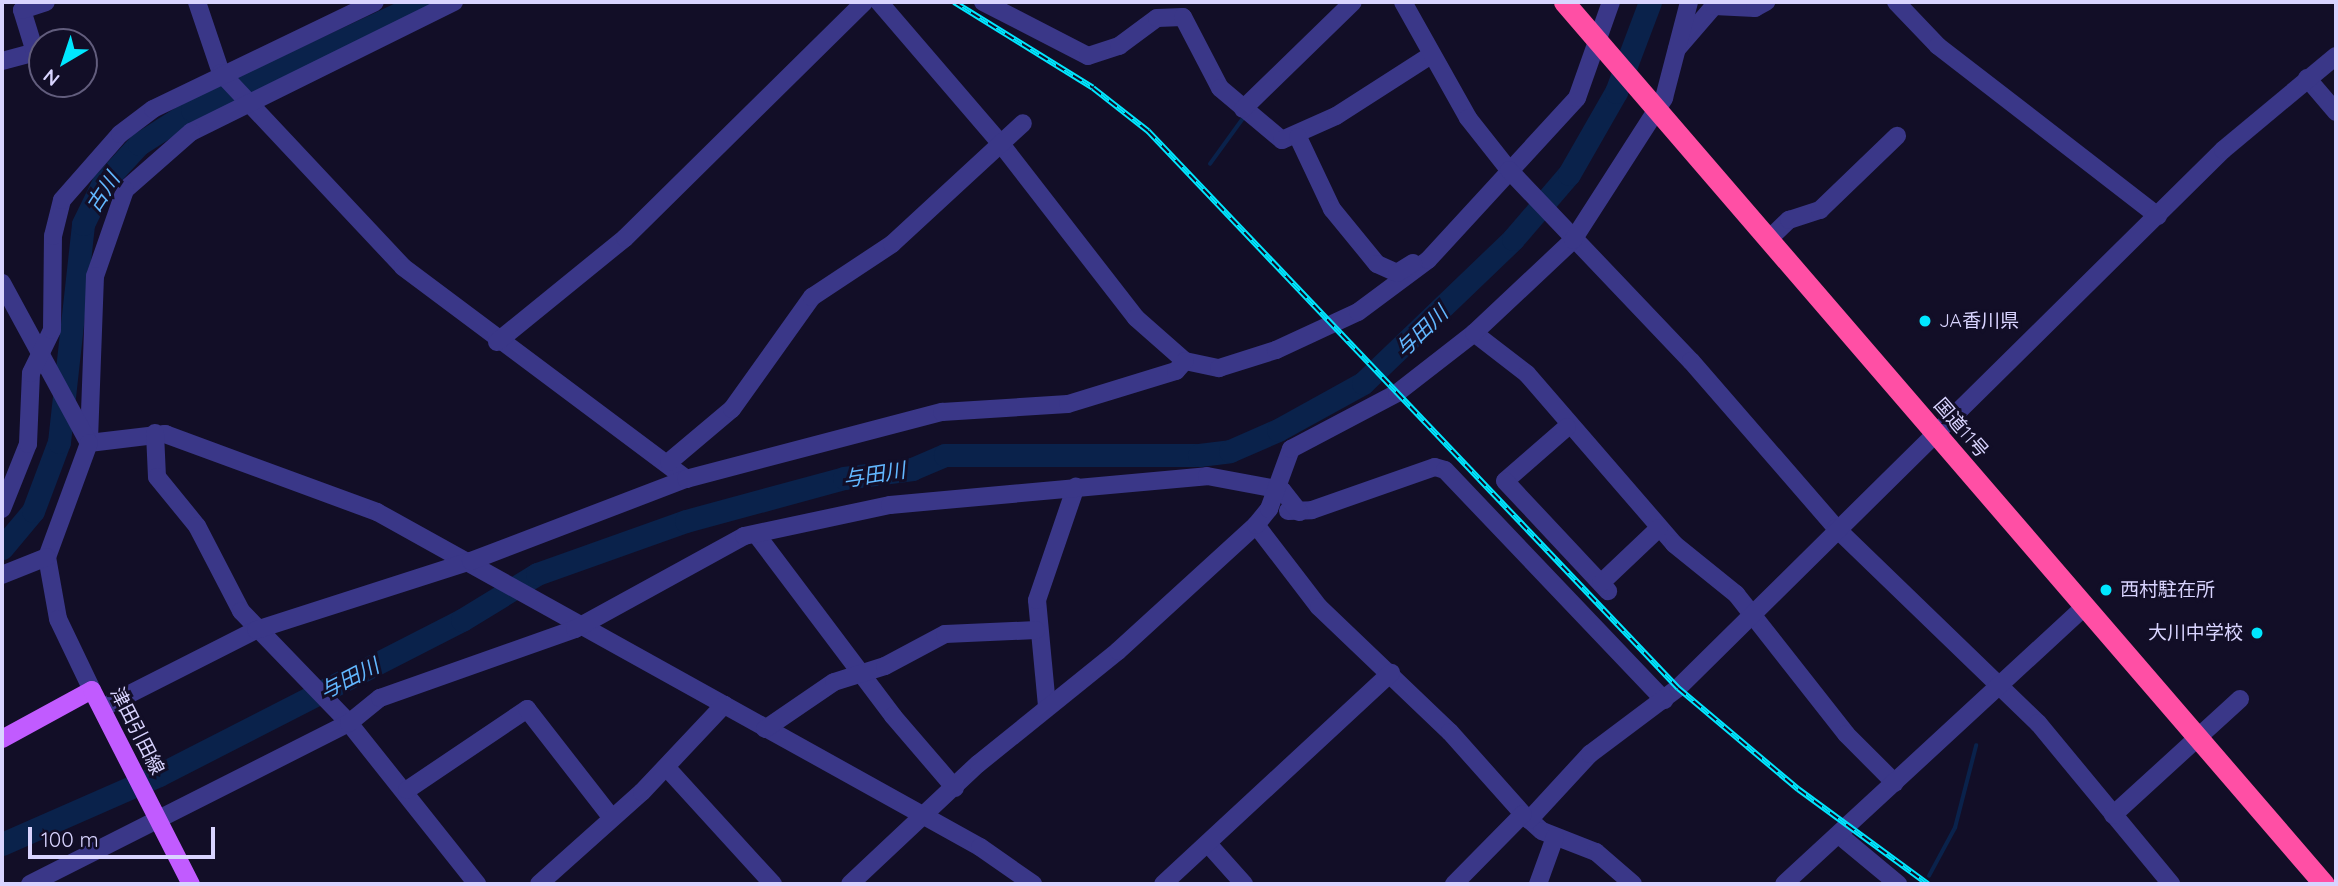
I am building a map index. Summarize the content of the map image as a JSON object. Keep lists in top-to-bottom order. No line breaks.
{"streets":{"highway":["国道11号"],"main road":["津田引田線"]},"water":["古川","与田川"],"places":["JA香川県","西村駐在所","大川中学校"],"scale_bar":"100 m","north":"bottom left"}
